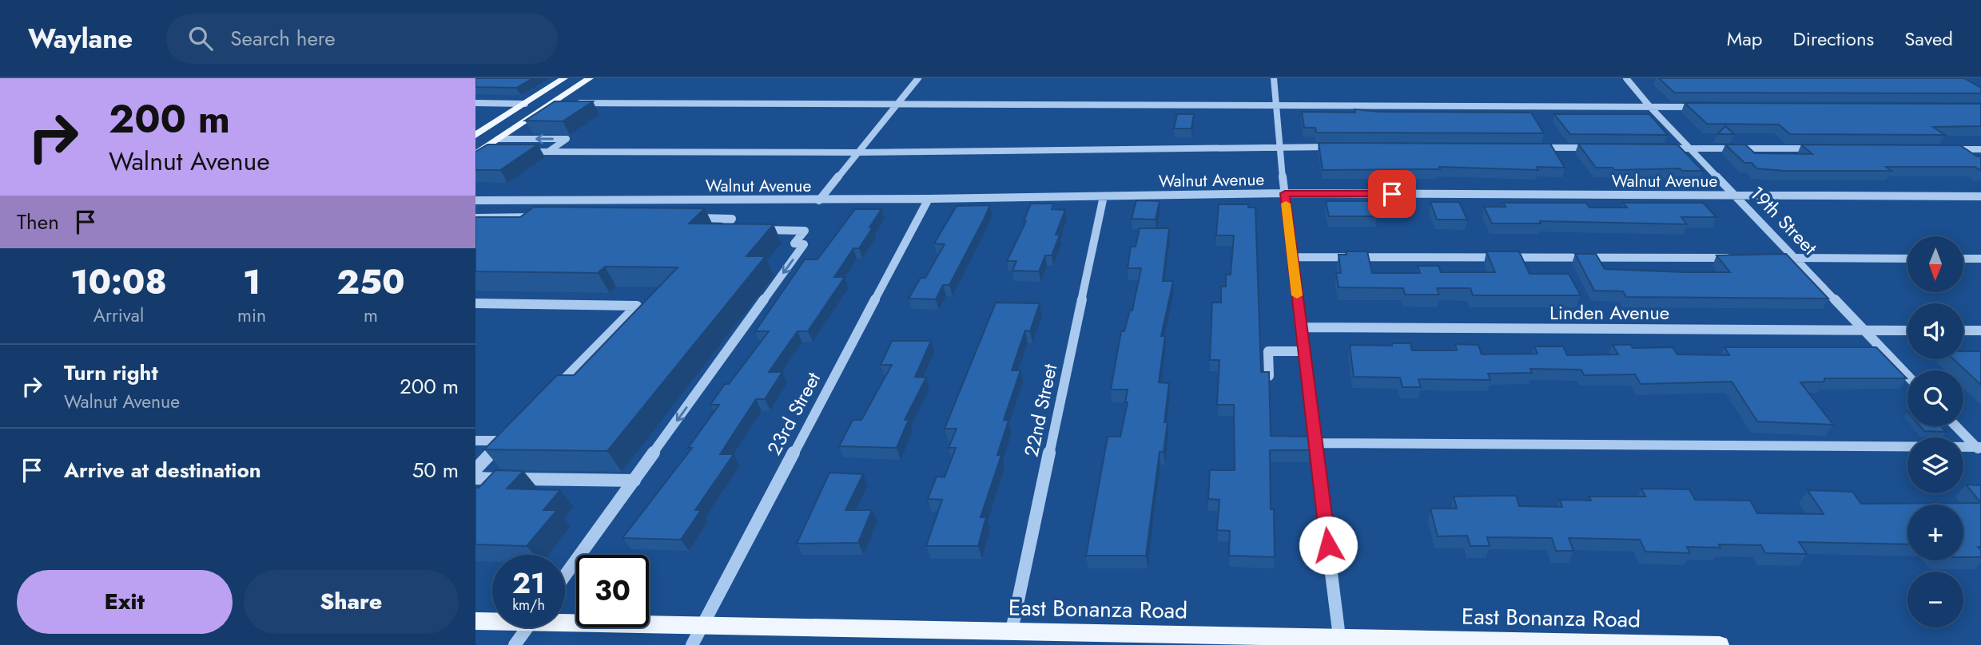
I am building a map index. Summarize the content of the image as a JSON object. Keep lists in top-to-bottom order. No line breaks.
{"streets":{"main road":["East Bonanza Road"],"street":["Walnut Avenue","19th Street","Linden Avenue","22nd Street","23rd Street"]},"crossings":[["Walnut Avenue","19th Street"],["Walnut Avenue","22nd Street"],["Walnut Avenue","23rd Street"],["19th Street","Linden Avenue"],["22nd Street","East Bonanza Road"],["23rd Street","East Bonanza Road"]],"north":"bottom","page":{"header":"Waylane","search":"Search here","nav":["Map","Directions","Saved"],"turn":["200 m","Walnut Avenue"],"then":"Then","map_buttons":["+","−"],"eta":["10:08","Arrival","1","min","250","m"],"list":[{"name":"Turn right","note":"Walnut Avenue","value":"200 m"},{"name":"Arrive at destination","value":"50 m"}],"speed":"21 km/h","limit":"30","buttons":["Exit","Share"]}}
